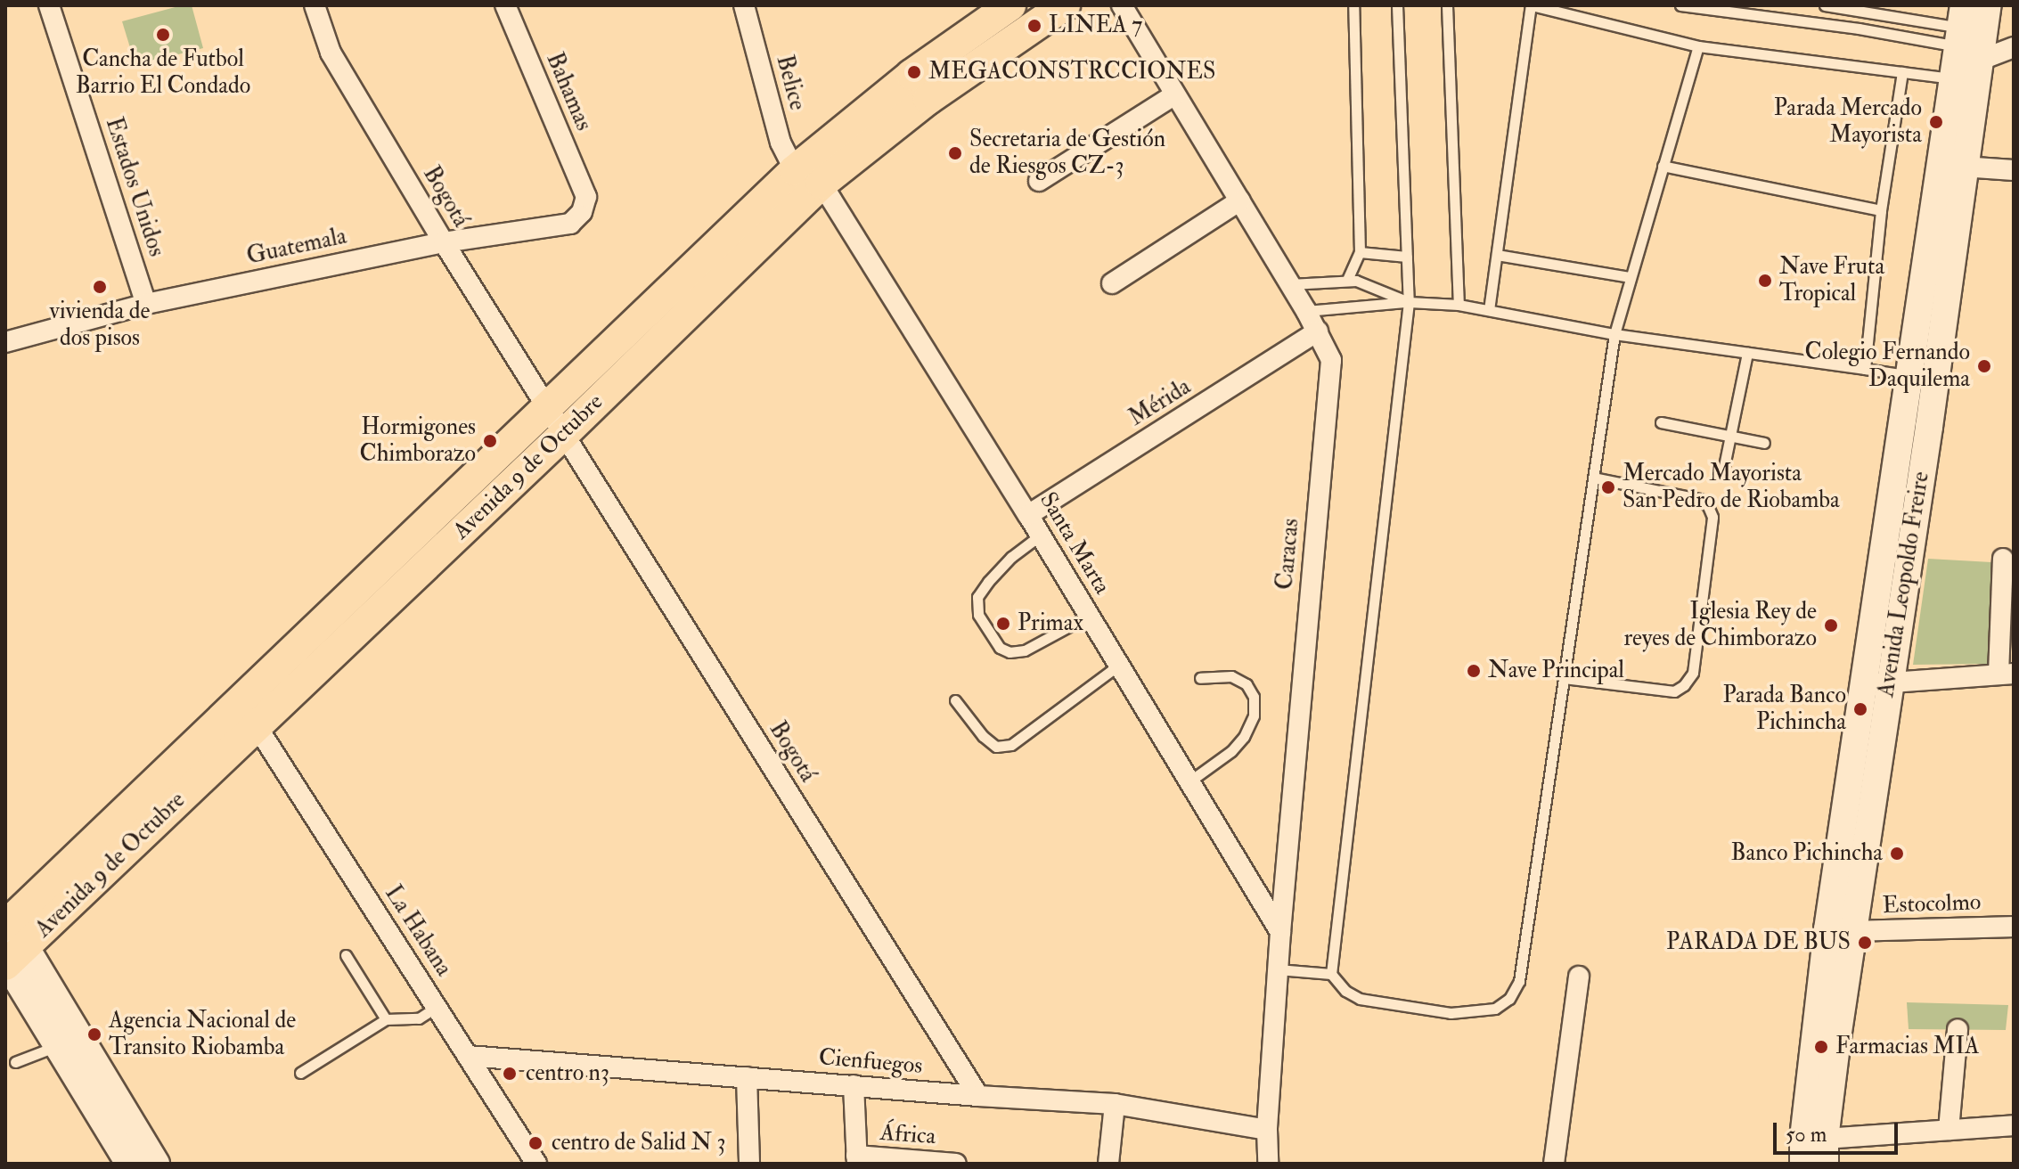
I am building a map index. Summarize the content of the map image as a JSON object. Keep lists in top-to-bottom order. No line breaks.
{"streets":{"main road":["Avenida 9 de Octubre","Avenida Leopoldo Freire"],"street":["Belice","Bahamas","Estados Unidos","Bogotá","Guatemala","Mérida","Santa Marta","Caracas","Estocolmo","La Habana","Cienfuegos","África"]},"crossings":[["Belice","Avenida 9 de Octubre"],["Bahamas","Guatemala"],["Estados Unidos","Guatemala"],["Bogotá","Guatemala"],["Bogotá","Avenida 9 de Octubre"],["Bogotá","Cienfuegos"],["Mérida","Santa Marta"],["Mérida","Caracas"],["Avenida 9 de Octubre","Santa Marta"],["Avenida 9 de Octubre","La Habana"],["Santa Marta","Caracas"],["Caracas","Cienfuegos"],["Avenida Leopoldo Freire","Estocolmo"],["La Habana","Cienfuegos"]],"places":["LINEA 7","Cancha de Futbol Barrio El Condado","MEGACONSTRCCIONES","Parada Mercado Mayorista","Secretaria de Gestión de Riesgos CZ-3","Nave Fruta Tropical","vivienda de dos pisos","Colegio Fernando Daquilema","Hormigones Chimborazo","Mercado Mayorista San Pedro de Riobamba","Primax","Iglesia Rey de reyes de Chimborazo","Nave Principal","Parada Banco Pichincha","Banco Pichincha","PARADA DE BUS","Agencia Nacional de Transito Riobamba","Farmacias MIA","centro n3","centro de Salid N 3"],"scale_bar":"50 m"}
